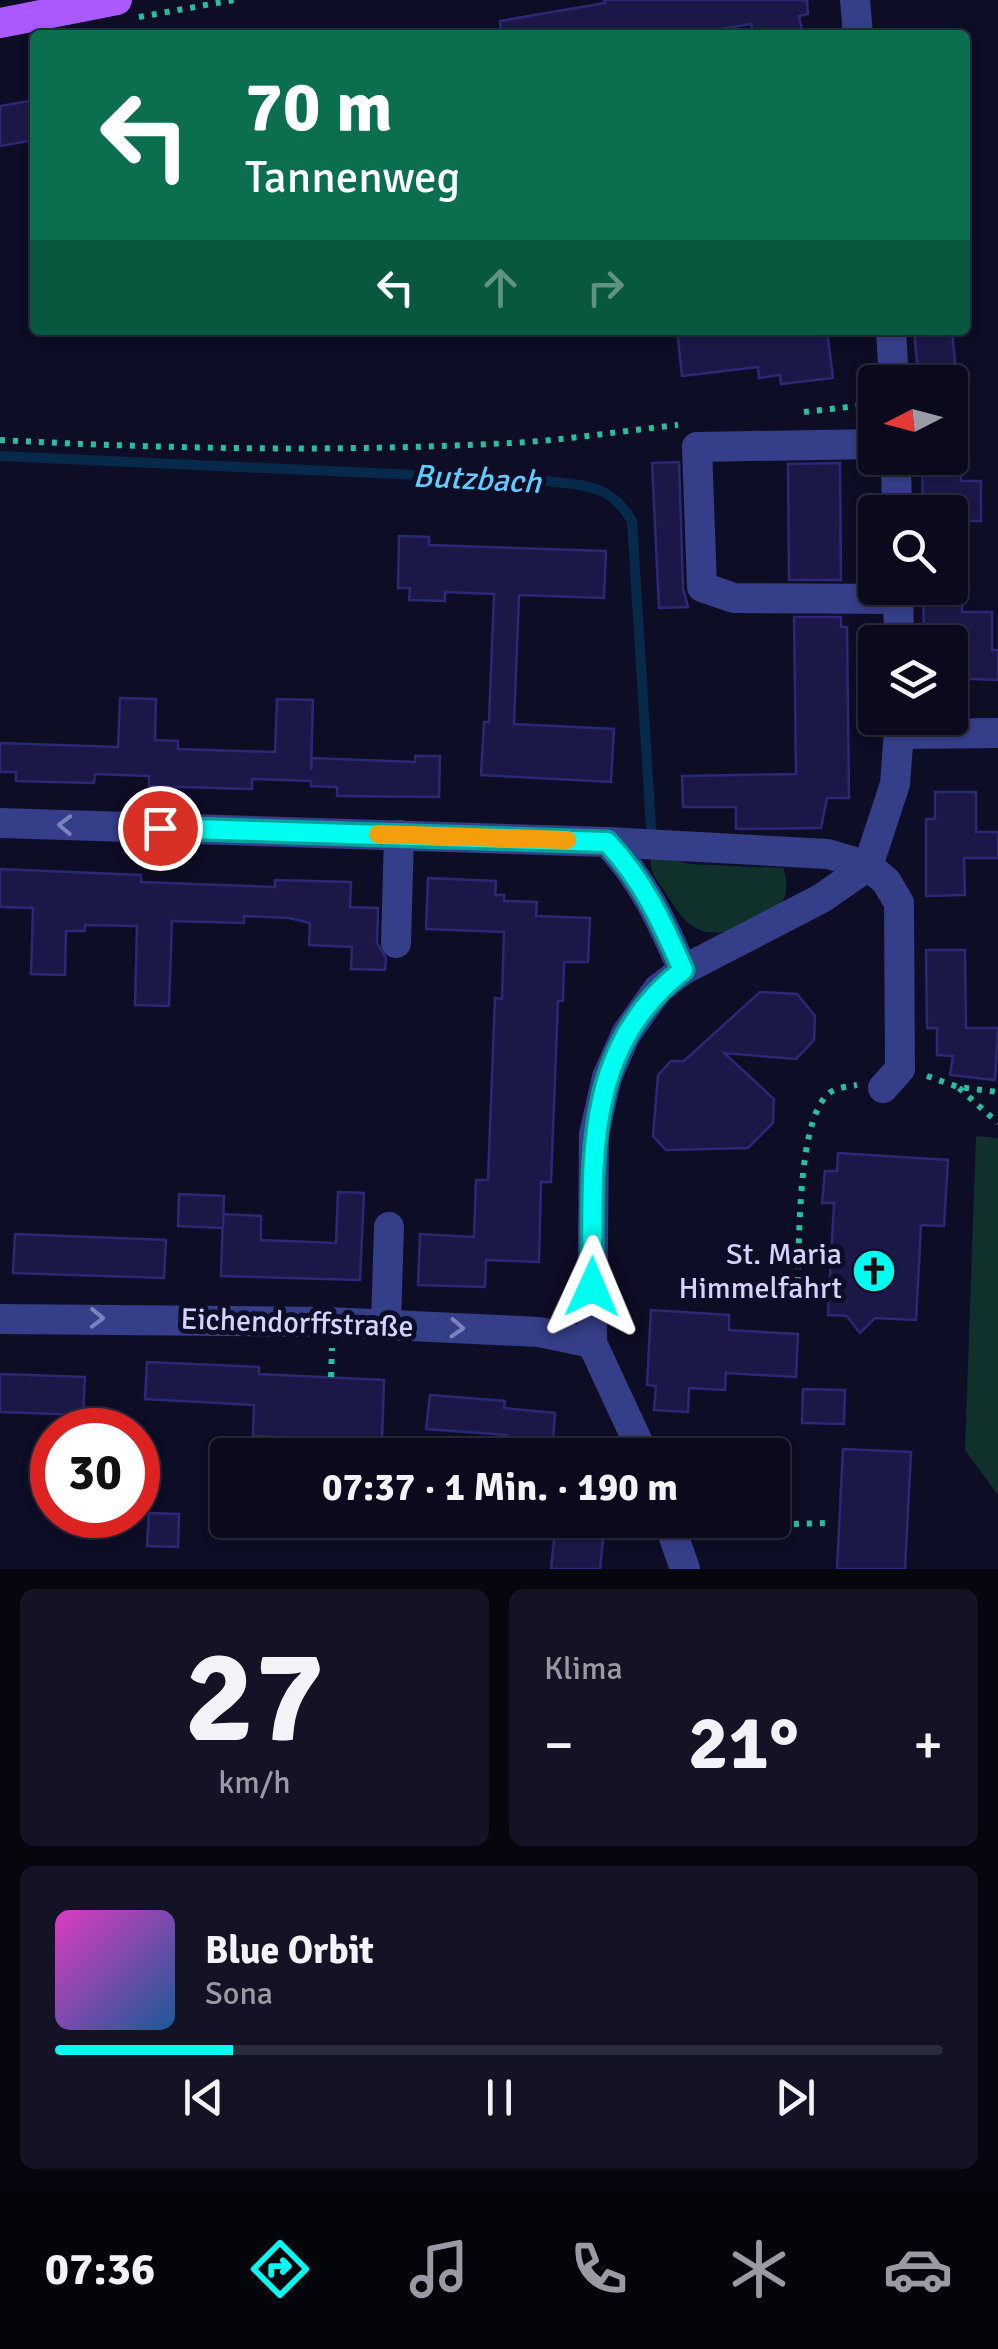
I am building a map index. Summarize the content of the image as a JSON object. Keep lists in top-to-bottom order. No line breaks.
{"streets":{"street":["Eichendorffstraße"]},"one_way":["Eichendorffstraße"],"water":["Butzbach"],"places":{"church":["St. Maria Himmelfahrt"]},"north":"left","page":{"turn":["70 m","Tannenweg"],"limit":"30","trip":"07:37 · 1 Min. · 190 m","tile":[["27","km/h"],"Klima"],"heat":["−","21°","+"],"song":["Blue Orbit","Sona"],"tabs":"07:36"}}
